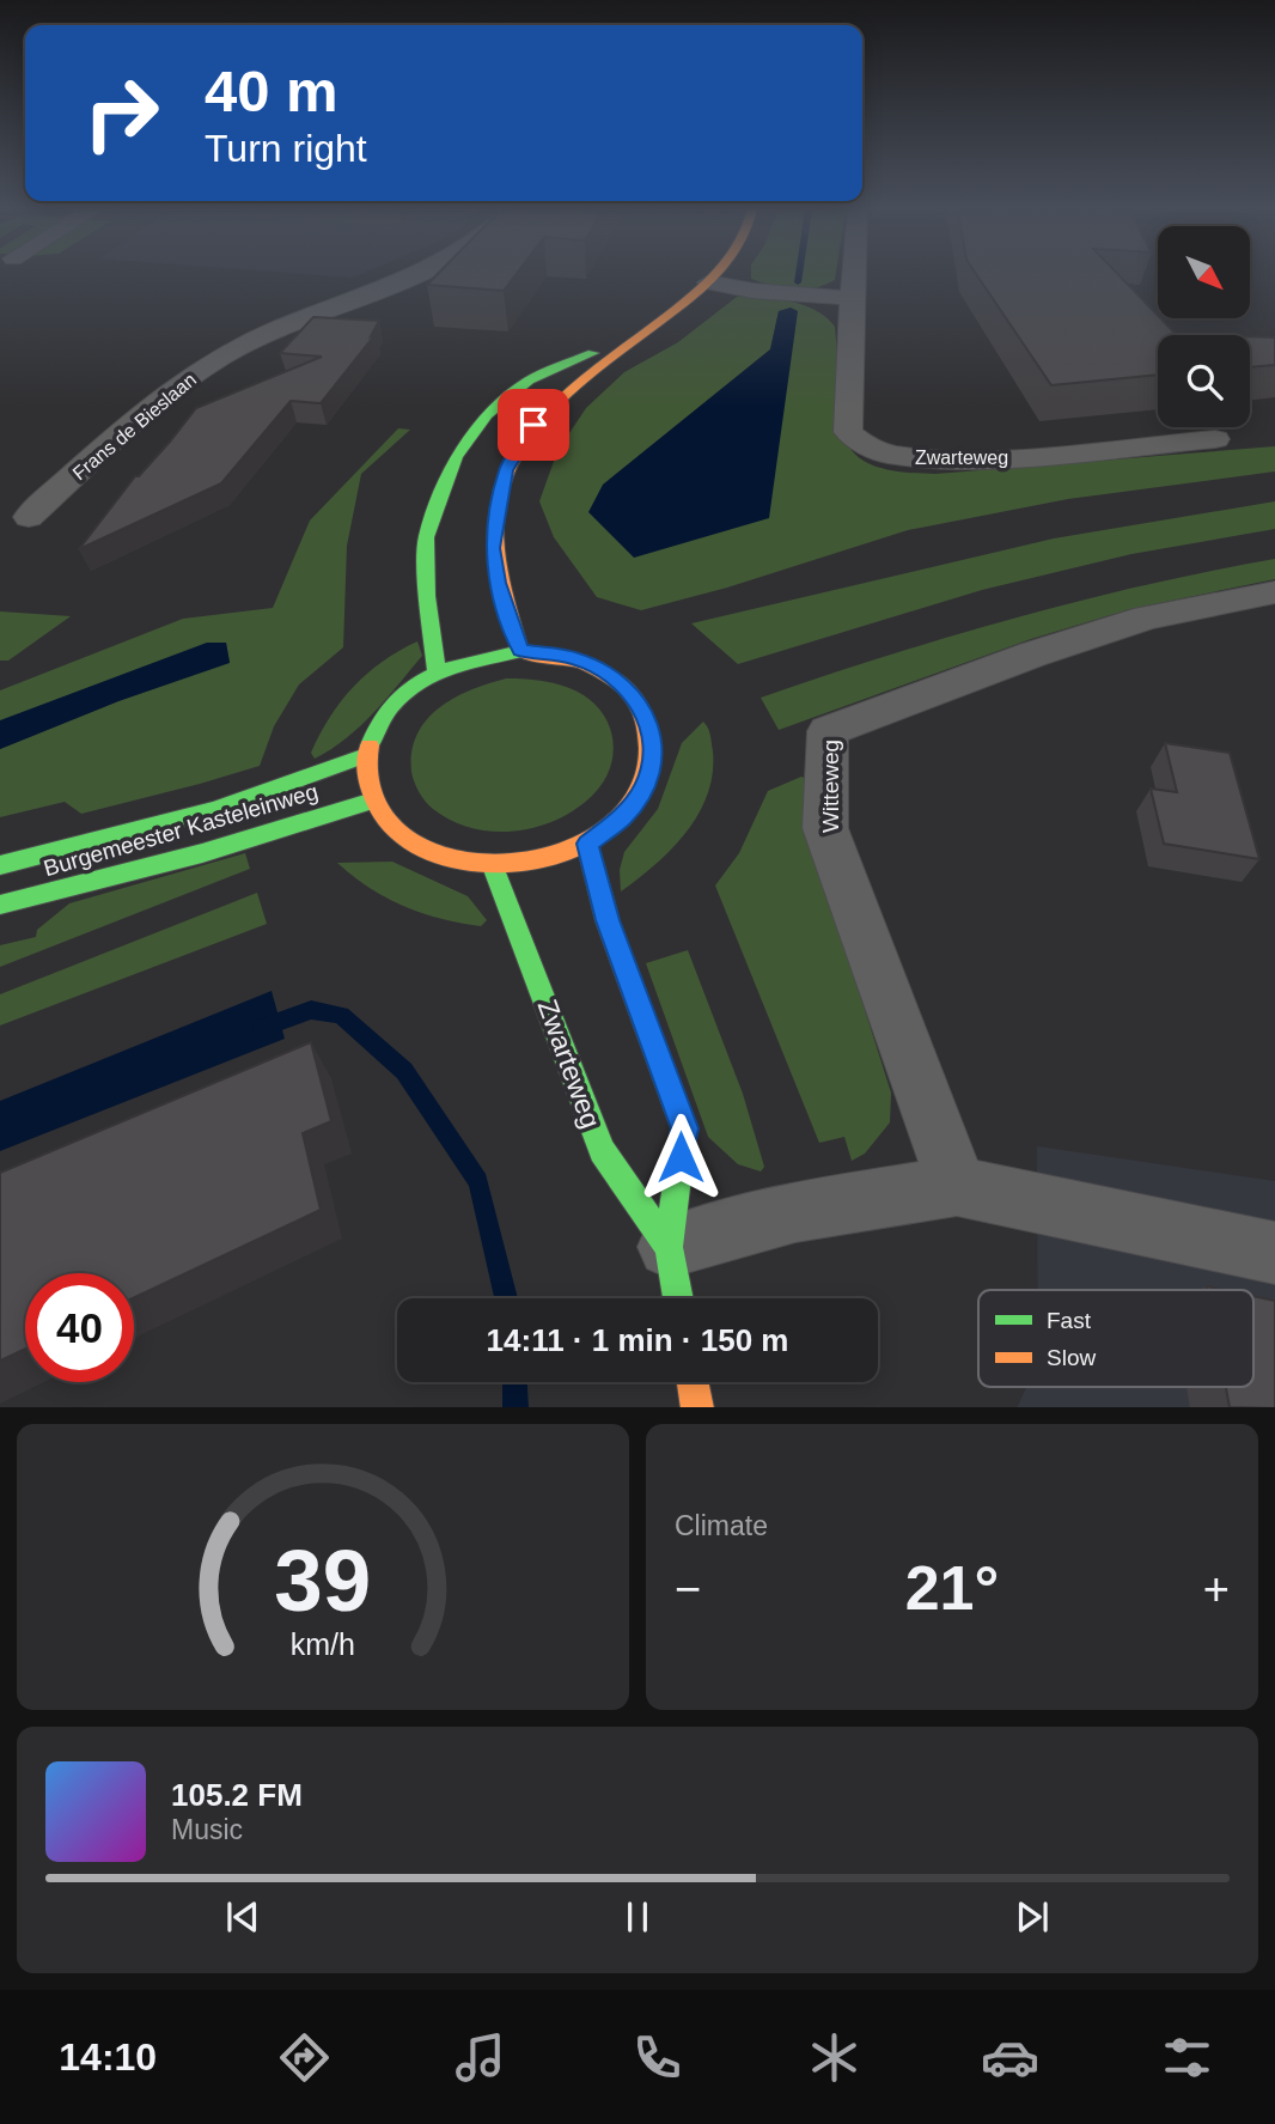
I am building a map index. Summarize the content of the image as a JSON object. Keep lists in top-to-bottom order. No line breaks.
{"streets":{"main road":["Zwarteweg","Burgemeester Kasteleinweg"],"street":["Frans de Bieslaan","Witteweg"]},"crossings":[["Zwarteweg","Burgemeester Kasteleinweg"]],"legend":["Fast","Slow"],"north":"bottom right","page":{"turn":["40 m","Turn right"],"limit":"40","trip":"14:11 · 1 min · 150 m","tile":"Climate","heat":["−","21°","+"],"song":["105.2 FM","Music"],"tabs":"14:10","gauge":["39","km/h"]}}
